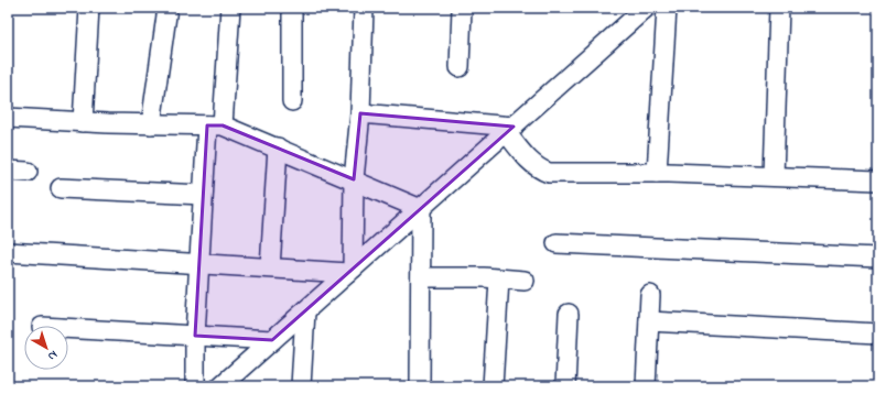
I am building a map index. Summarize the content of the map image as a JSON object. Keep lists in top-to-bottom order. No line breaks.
{"north":"bottom right"}
